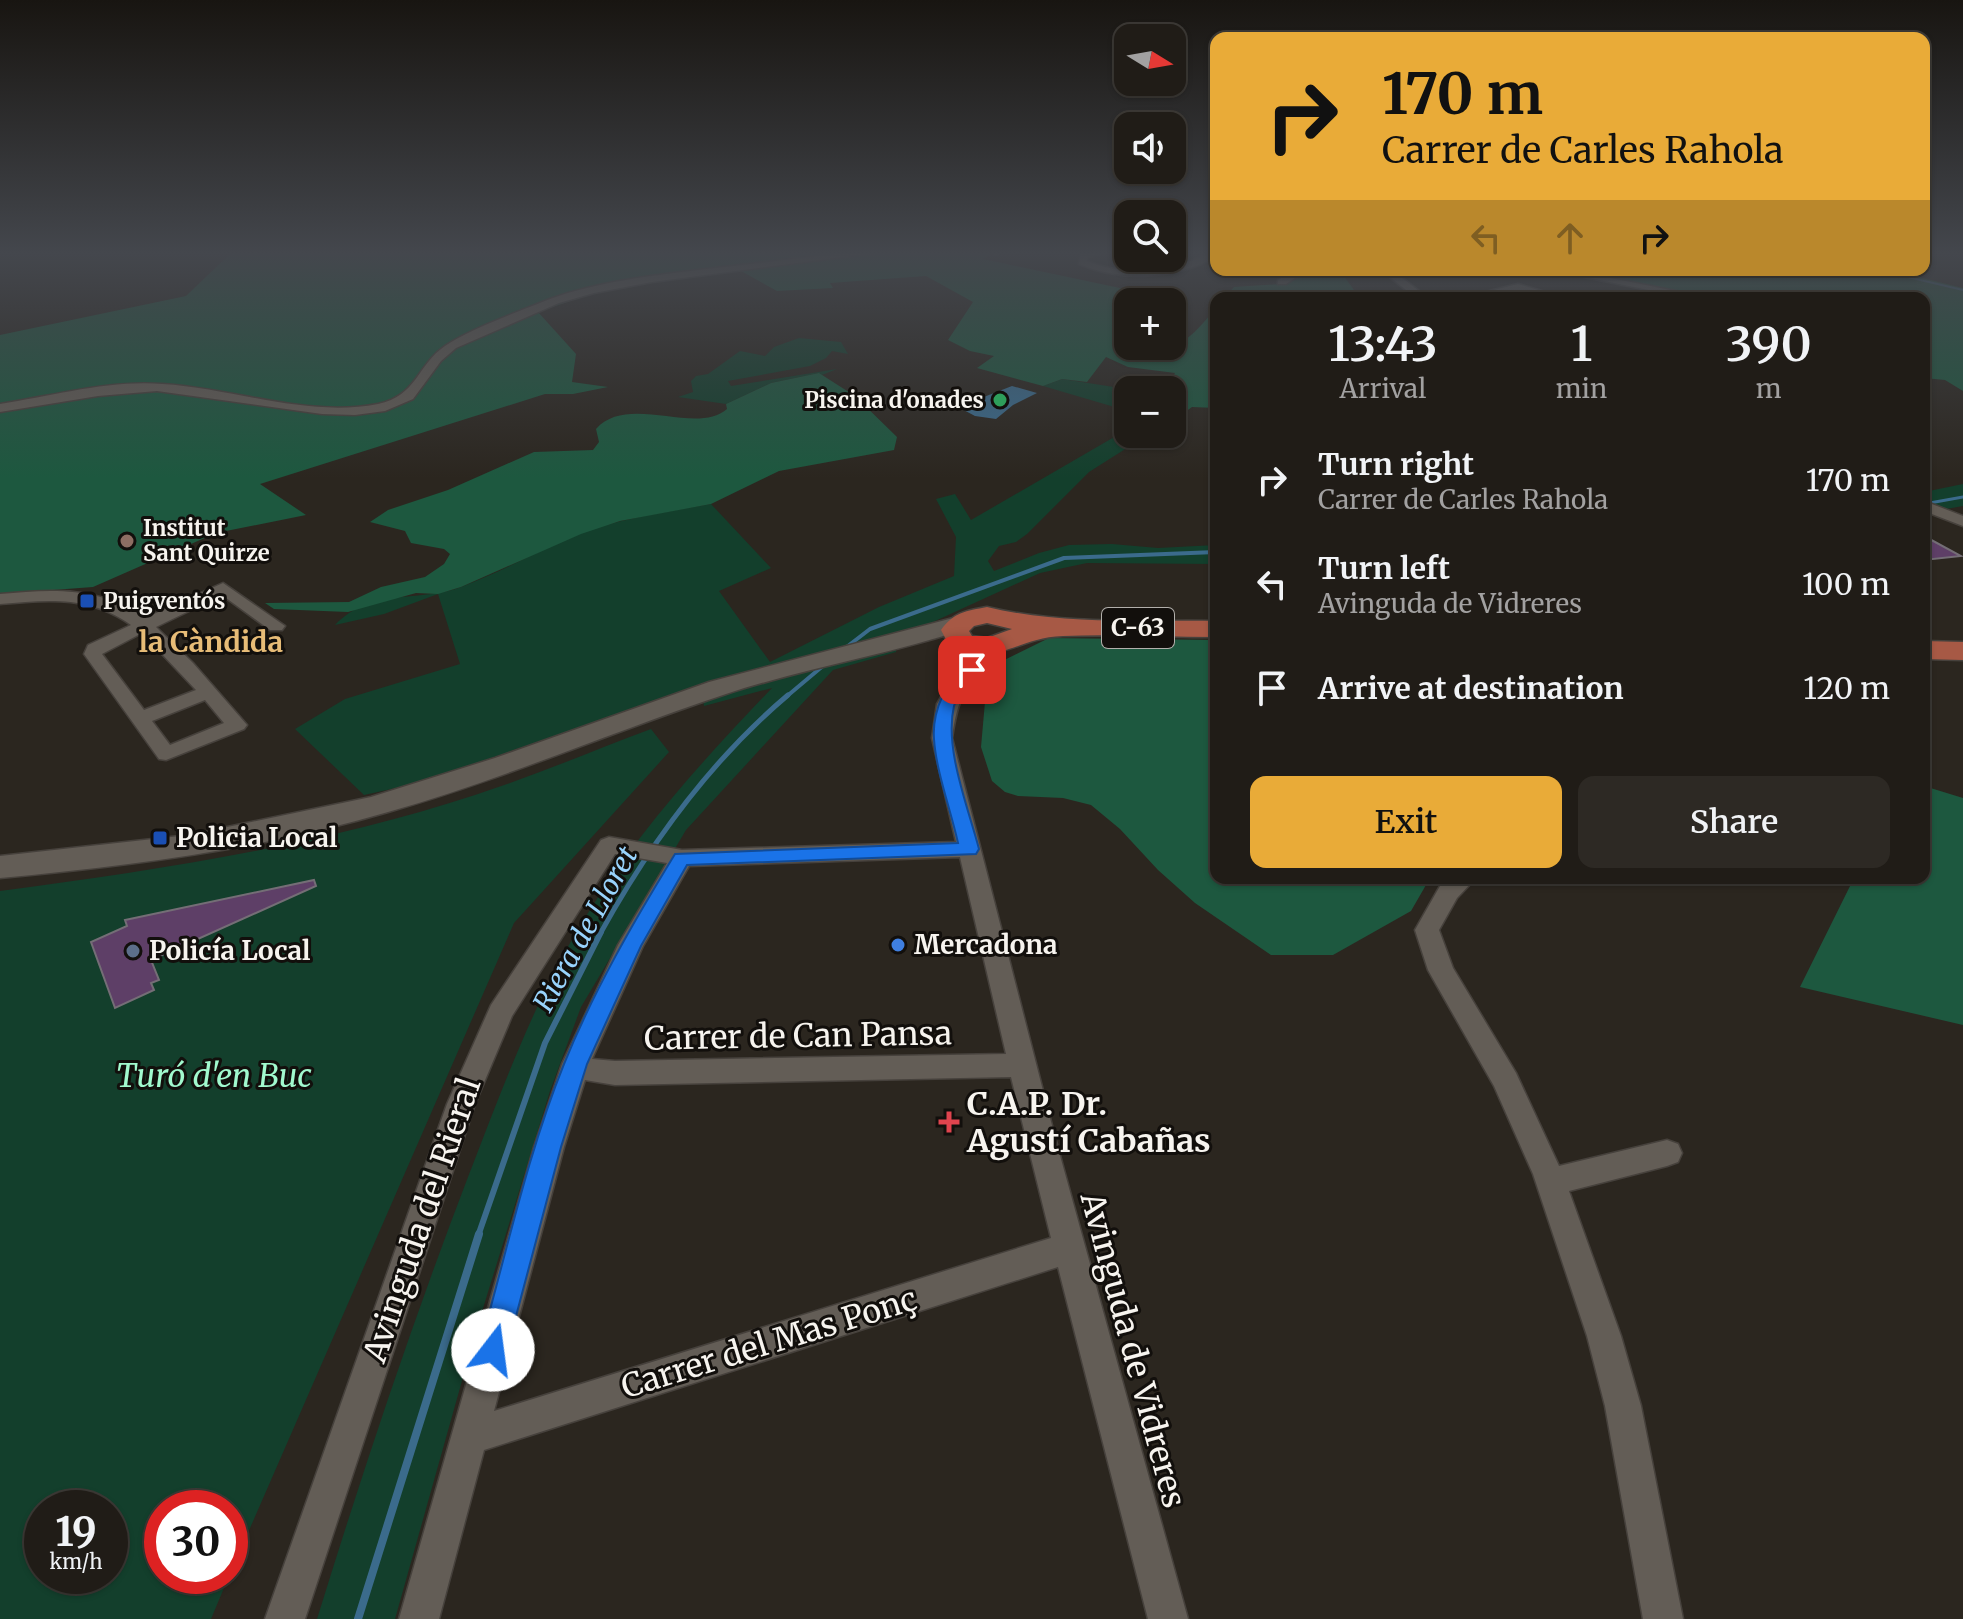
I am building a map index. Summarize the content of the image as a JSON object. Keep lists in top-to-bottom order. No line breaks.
{"streets":{"main road":["C-63"],"street":["Carrer de Can Pansa","Avinguda del Rieral","Carrer del Mas Ponç","Avinguda de Vidreres"]},"crossings":[["C-63","Avinguda de Vidreres"],["Carrer de Can Pansa","Avinguda de Vidreres"],["Carrer del Mas Ponç","Avinguda de Vidreres"]],"districts":["la Càndida"],"water":["Riera de Lloret"],"parks":["Turó d'en Buc"],"places":{"other":["Piscina d'onades","Institut Sant Quirze","Mercadona","Policía Local"],"transit":["Puigventós","Policia Local"],"health":["C.A.P. Dr. Agustí Cabañas"]},"north":"right","page":{"map_buttons":["+","−"],"turn":["170 m","Carrer de Carles Rahola"],"eta":["13:43","Arrival","1","min","390","m"],"list":[{"name":"Turn right","note":"Carrer de Carles Rahola","value":"170 m"},{"name":"Turn left","note":"Avinguda de Vidreres","value":"100 m"},{"name":"Arrive at destination","value":"120 m"}],"buttons":["Exit","Share"],"speed":"19 km/h","limit":"30"}}
